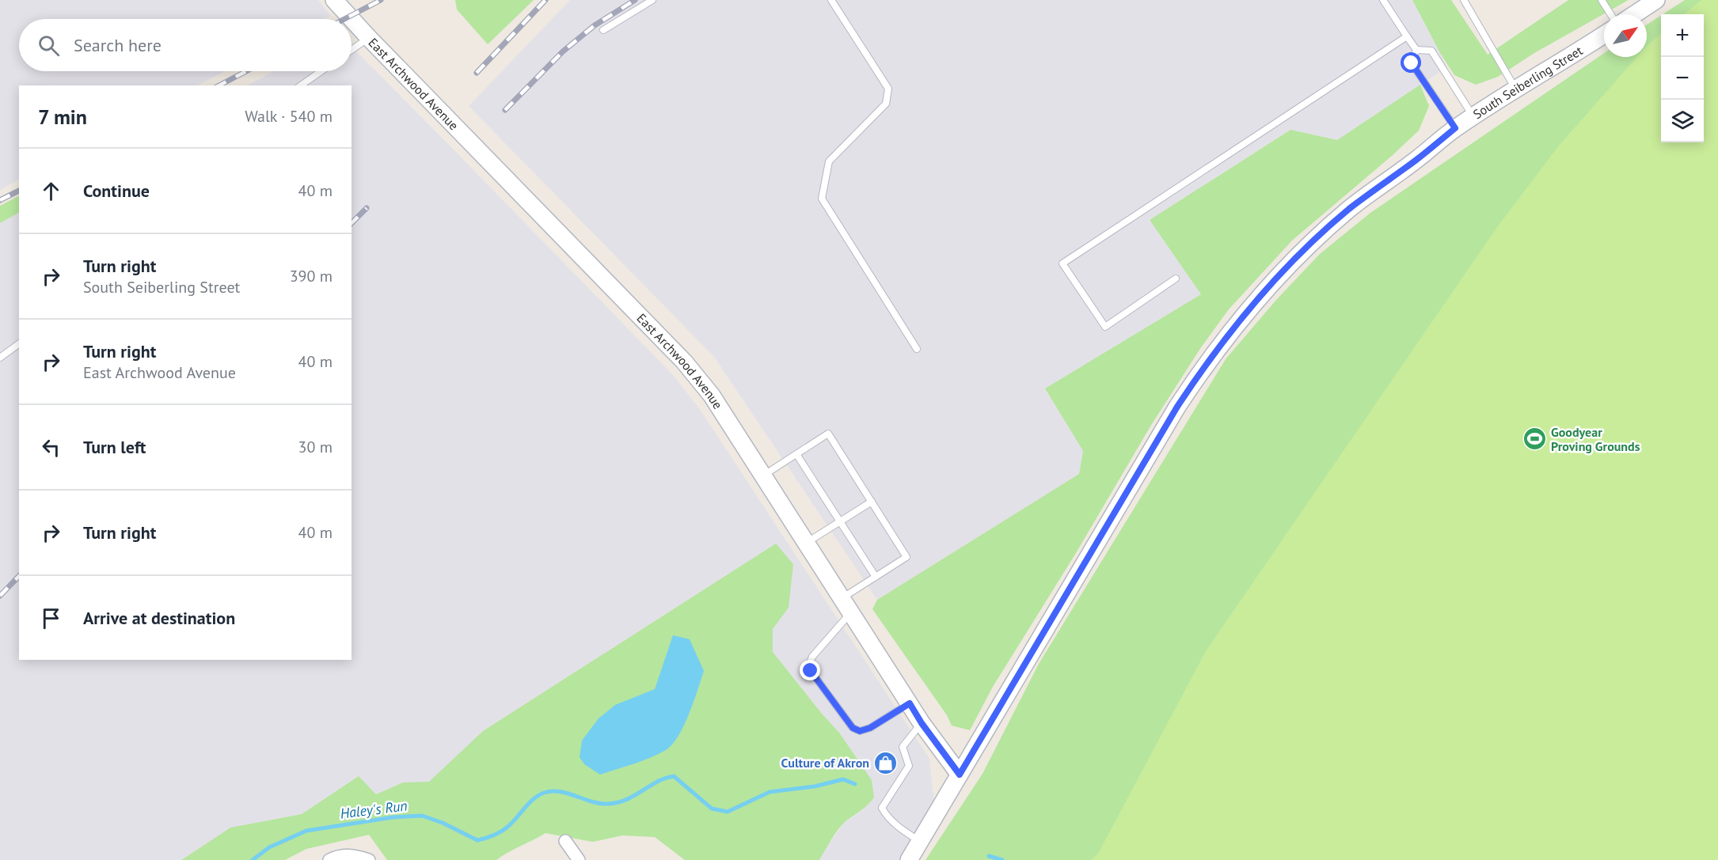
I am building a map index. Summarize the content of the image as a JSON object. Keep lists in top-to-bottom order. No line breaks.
{"streets":{"main road":["South Seiberling Street","East Archwood Avenue"]},"crossings":[["South Seiberling Street","East Archwood Avenue"]],"water":["Haley's Run"],"places":{"sports":["Goodyear Proving Grounds"],"shop":["Culture of Akron"]},"north":"top right","page":{"map_buttons":["+","−"],"search":"Search here","heading":["7 min","Walk · 540 m"],"list":[["Continue","40 m"],["Turn right","South Seiberling Street","390 m"],["Turn right","East Archwood Avenue","40 m"],["Turn left","30 m"],["Turn right","40 m"],"Arrive at destination"]}}
